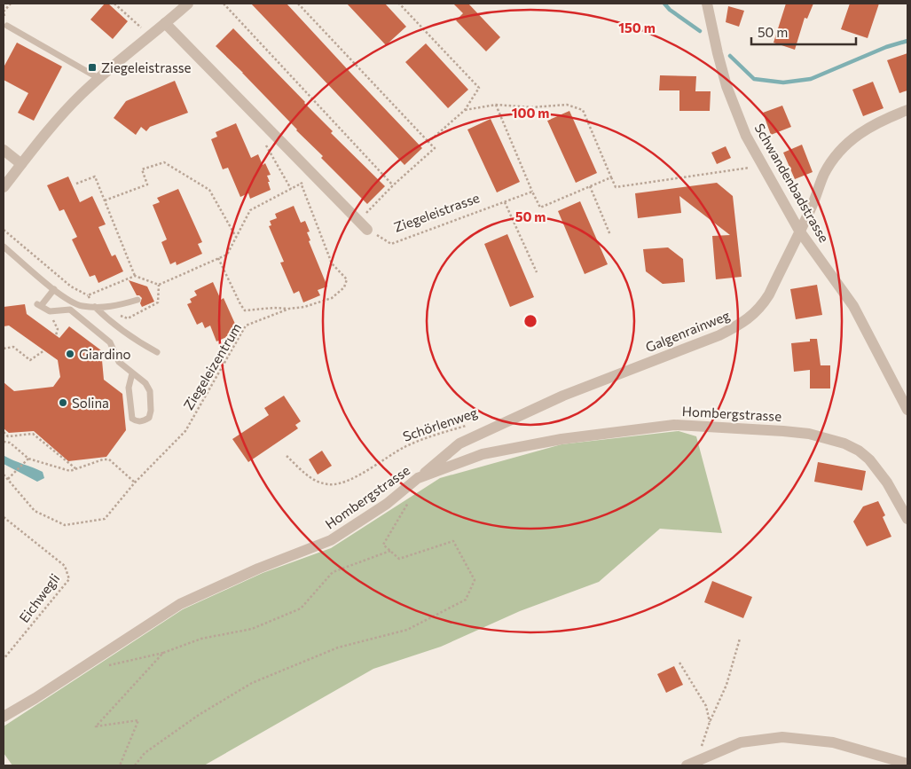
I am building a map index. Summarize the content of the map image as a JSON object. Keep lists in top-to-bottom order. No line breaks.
{"streets":{"street":["Schwandenbadstrasse","Galgenrainweg","Hombergstrasse"],"path":["Ziegeleistrasse","Ziegeleizentrum","Schörlenweg","Eichwegli"]},"crossings":[["Schwandenbadstrasse","Galgenrainweg"],["Galgenrainweg","Hombergstrasse"]],"places":{"transit":["Ziegeleistrasse"],"other":["Giardino","Solina"]},"scale_bar":"50 m","rings":["150 m","100 m","50 m"]}
